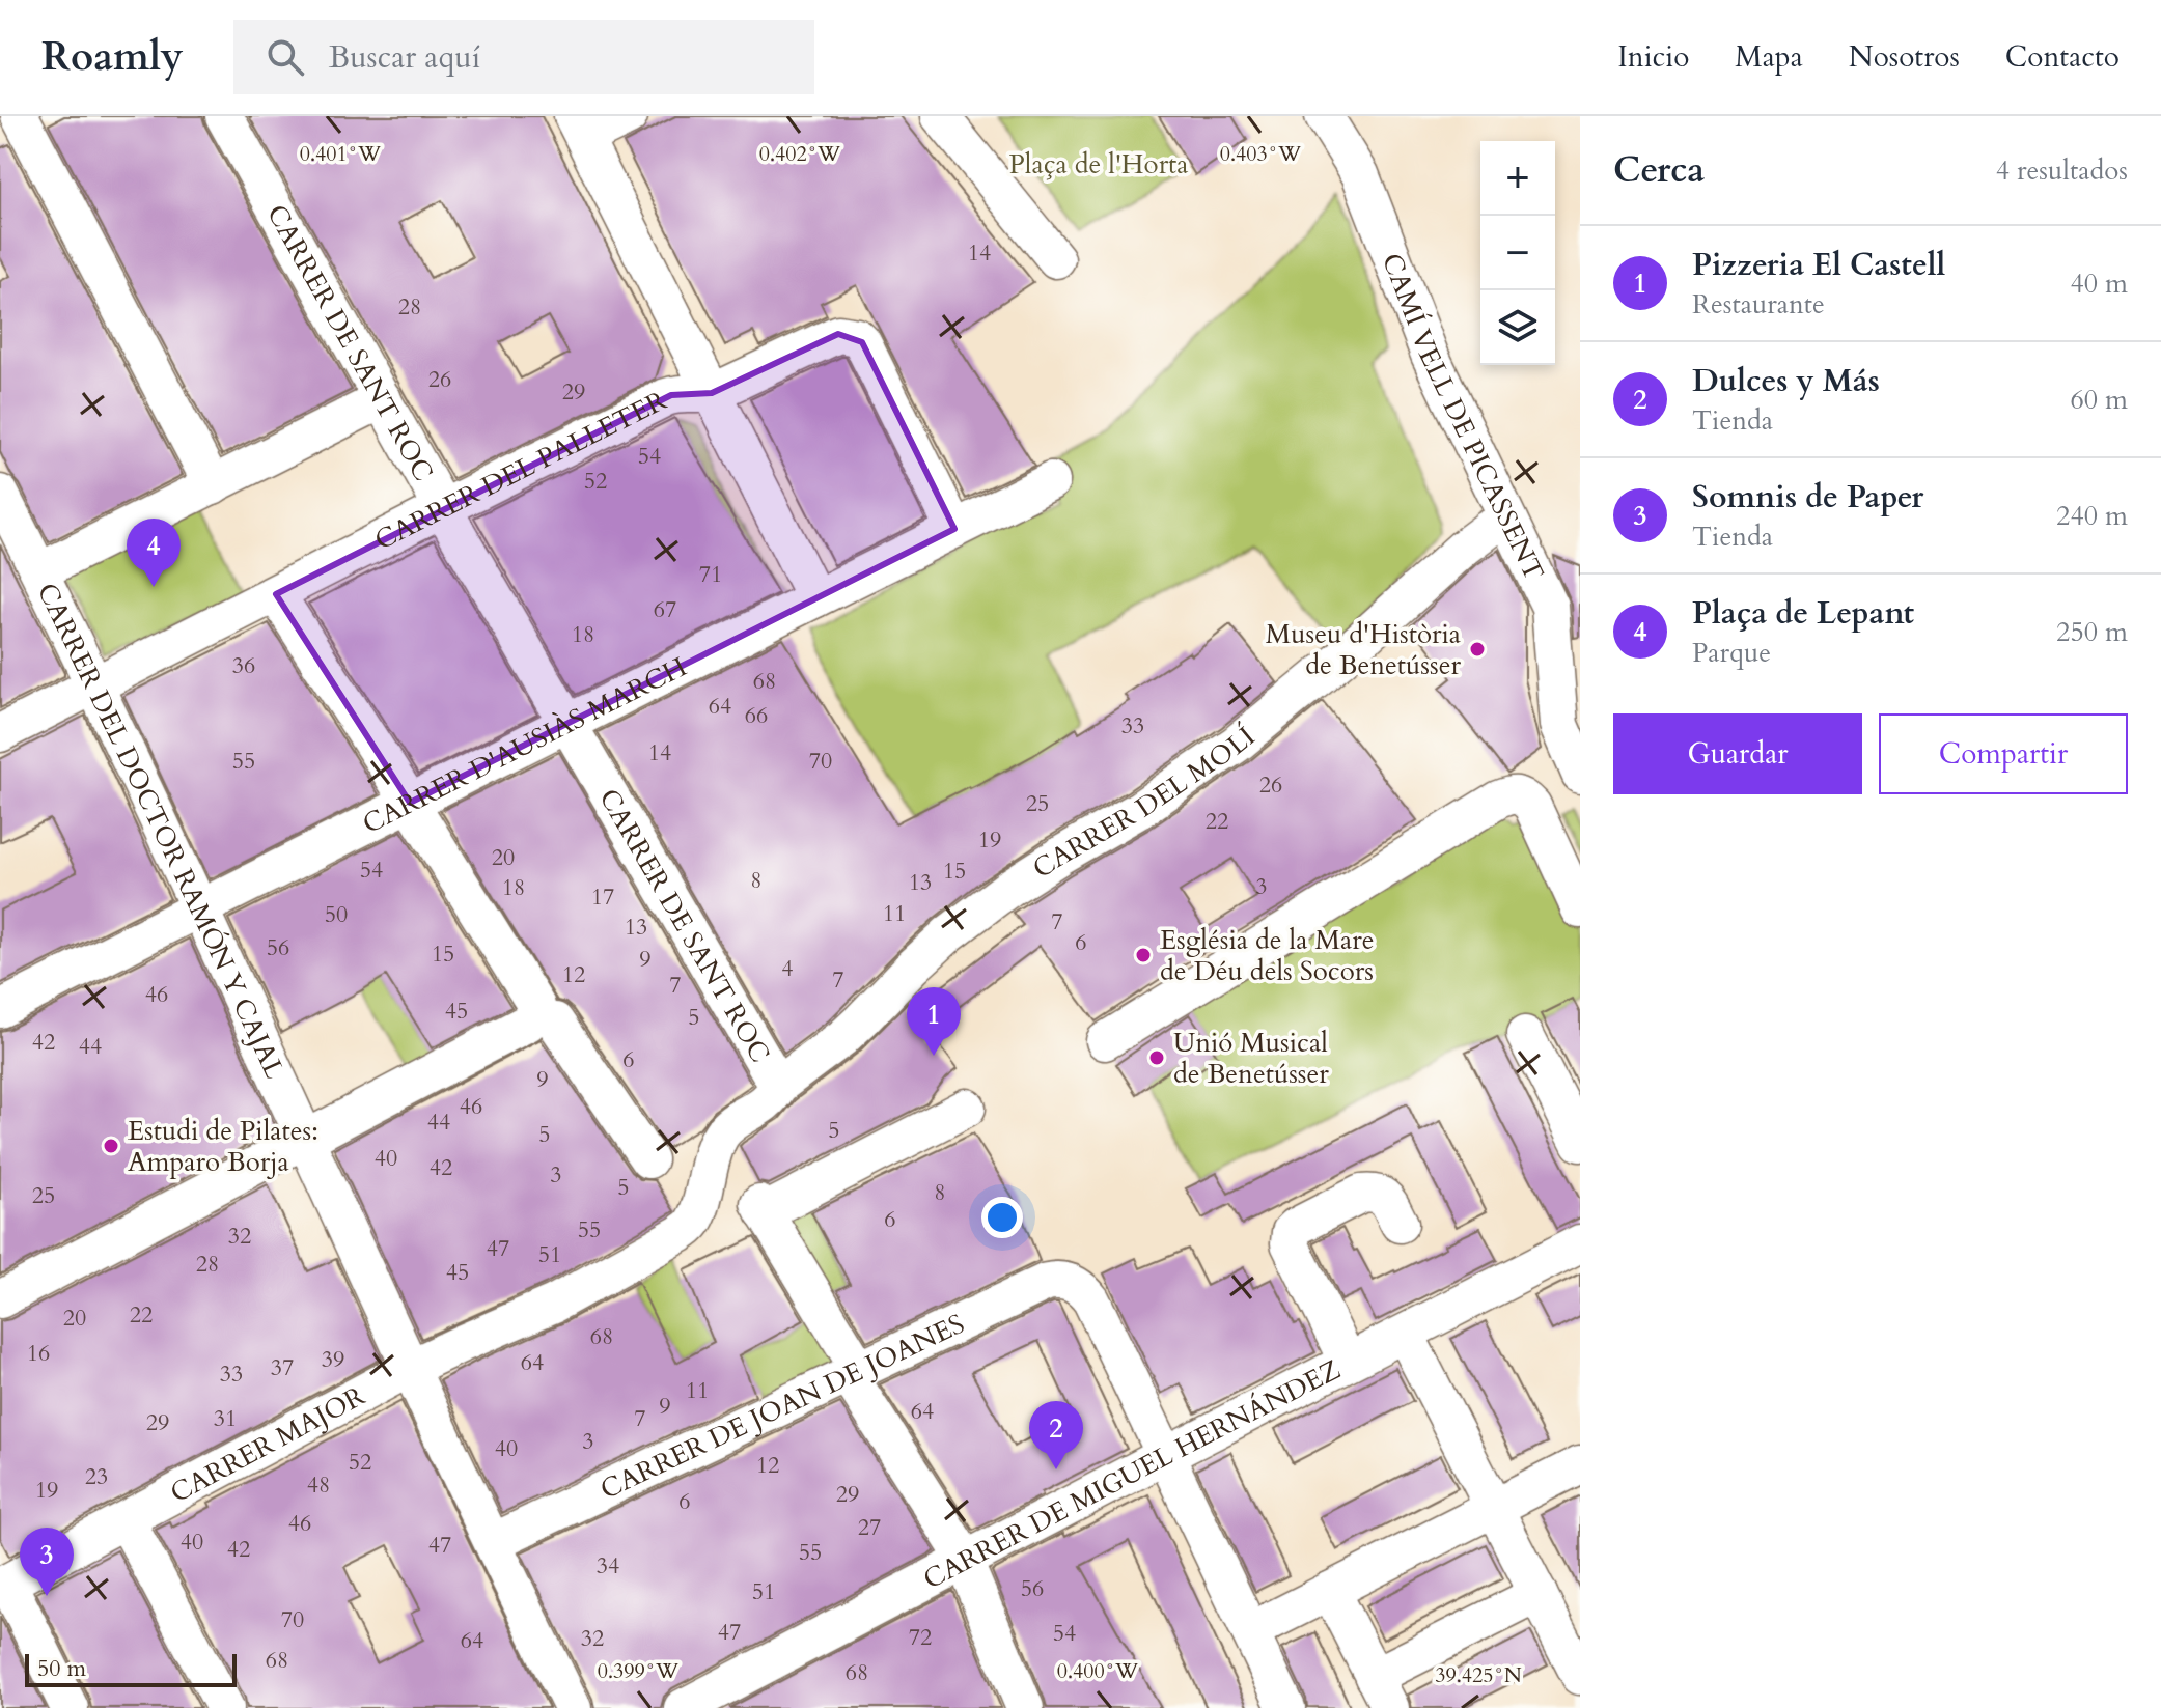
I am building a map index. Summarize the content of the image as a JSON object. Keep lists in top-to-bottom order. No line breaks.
{"streets":{"street":["CARRER DE SANT ROC","CAMÍ VELL DE PICASSENT","CARRER DEL PALLETER","CARRER D'AUSIÀS MARCH","CARRER DEL MOLÍ","CARRER DEL DOCTOR RAMÓN Y CAJAL","CARRER DE JOAN DE JOANES","CARRER MAJOR","CARRER DE MIGUEL HERNÁNDEZ"]},"crossings":[["CARRER DE SANT ROC","CARRER DEL PALLETER"],["CARRER DE SANT ROC","CARRER D'AUSIÀS MARCH"],["CARRER DE SANT ROC","CARRER DEL MOLÍ"],["CAMÍ VELL DE PICASSENT","CARRER DEL MOLÍ"],["CARRER DEL PALLETER","CARRER D'AUSIÀS MARCH"],["CARRER DEL PALLETER","CARRER DEL DOCTOR RAMÓN Y CAJAL"],["CARRER D'AUSIÀS MARCH","CARRER DEL DOCTOR RAMÓN Y CAJAL"],["CARRER DEL MOLÍ","CARRER MAJOR"],["CARRER DEL DOCTOR RAMÓN Y CAJAL","CARRER DE JOAN DE JOANES"],["CARRER DEL DOCTOR RAMÓN Y CAJAL","CARRER MAJOR"],["CARRER DE JOAN DE JOANES","CARRER DE MIGUEL HERNÁNDEZ"]],"parks":["Plaça de l'Horta"],"places":["Museu d'Història de Benetússer","Església de la Mare de Déu dels Socors","Unió Musical de Benetússer","Estudi de Pilates: Amparo Borja"],"house_numbers":["14","28","26","29","54","52","71","67","18","36","68","64","66","33","14","55","70","26","25","22","19","20","54","15","8","13","3","18","17","11","50","7","13","6","56","15","9","4","12","7","7","46","45","5","42","44","6","9","46","44","5","5","40","42","3","5","8","25","6","55","32","47","51","28","45","22","20","68","16","39","64","37","33","11","9","64","31","7","29","3","40","52","12","23","48","19","29","6","46","27","40","47","42","55","34","56","51","70","47","54","72","32","64","68","68"],"scale_bar":"50 m","page":{"header":"Roamly","search":"Buscar aquí","nav":["Inicio","Mapa","Nosotros","Contacto"],"heading":["Cerca","4 resultados"],"map_buttons":["+","−"],"list":[{"mark":"1","name":"Pizzeria El Castell","note":"Restaurante","value":"40 m"},{"mark":"2","name":"Dulces y Más","note":"Tienda","value":"60 m"},{"mark":"3","name":"Somnis de Paper","note":"Tienda","value":"240 m"},{"mark":"4","name":"Plaça de Lepant","note":"Parque","value":"250 m"}],"pins":["4","1","2","3"],"buttons":["Guardar","Compartir"],"scale":"50 m"},"coordinates":["0.401°W","0.402°W","0.403°W","0.399°W","0.400°W","39.425°N"]}
